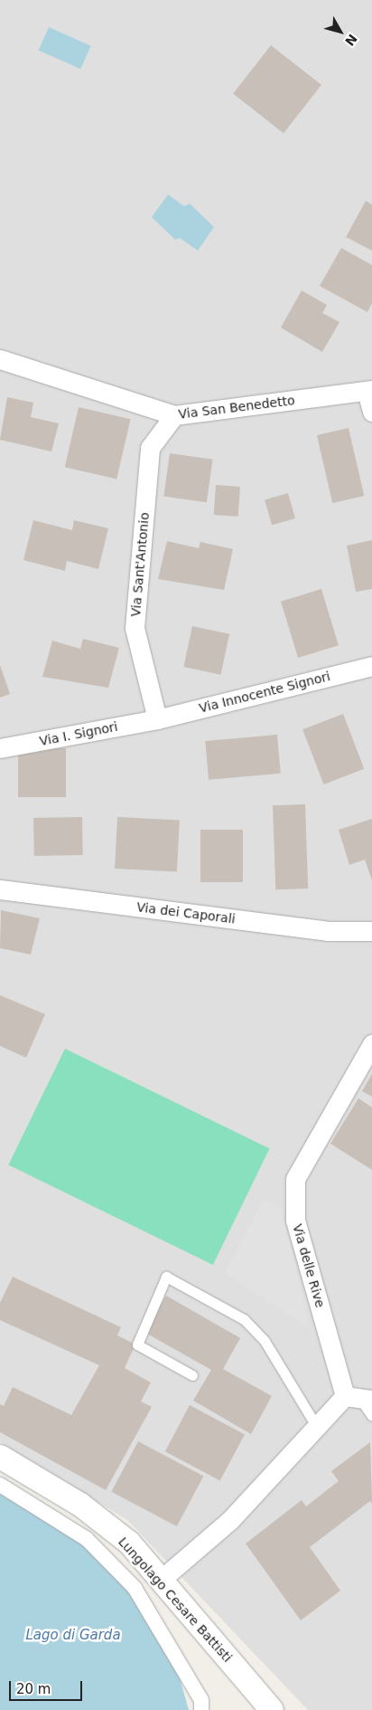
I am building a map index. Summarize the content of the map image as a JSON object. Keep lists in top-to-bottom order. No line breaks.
{"streets":{"street":["Via San Benedetto","Via Sant'Antonio","Via Innocente Signori","Via I. Signori","Via dei Caporali","Via delle Rive","Lungolago Cesare Battisti"]},"crossings":[["Via San Benedetto","Via Sant'Antonio"],["Via Sant'Antonio","Via Innocente Signori"],["Via Sant'Antonio","Via I. Signori"],["Via Innocente Signori","Via I. Signori"]],"water":["Lago di Garda"],"scale_bar":"20 m","north":"bottom right"}
